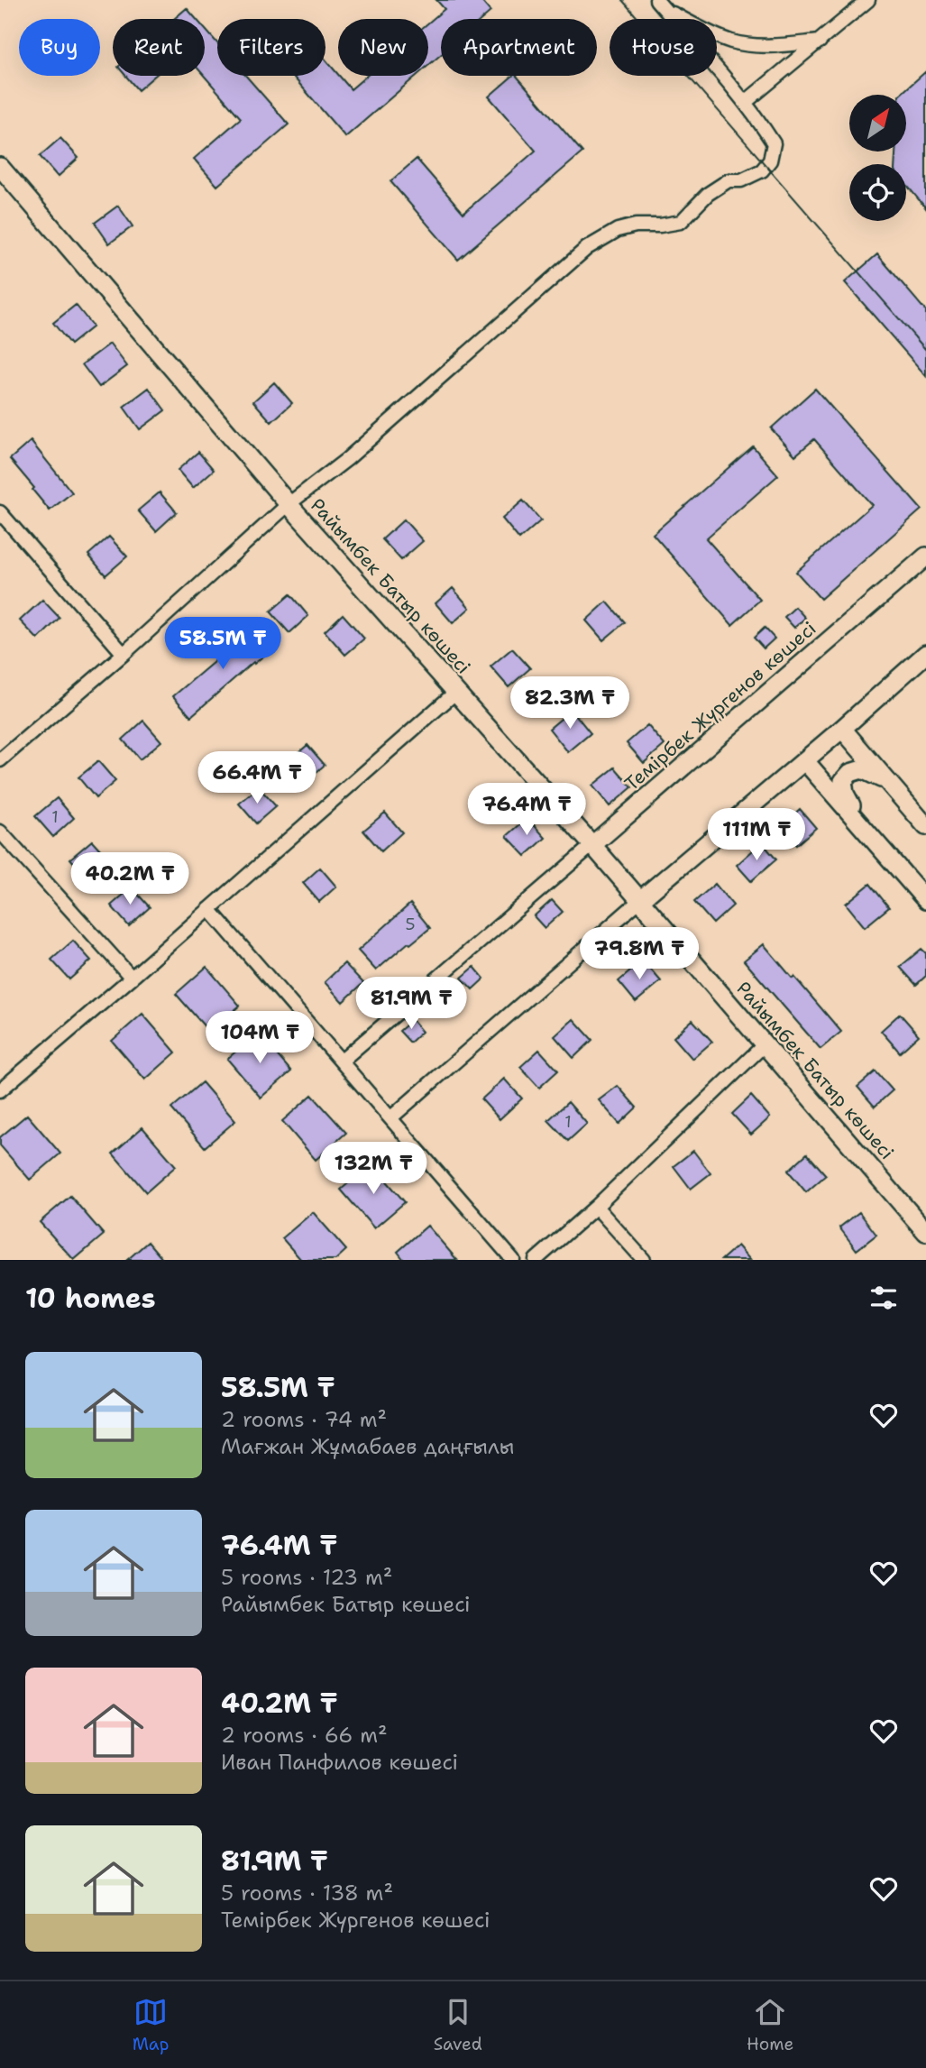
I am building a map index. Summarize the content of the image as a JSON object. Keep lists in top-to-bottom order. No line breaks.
{"streets":{"street":["Райымбек Батыр көшесі","Темірбек Жүргенов көшесі"]},"crossings":[["Райымбек Батыр көшесі","Темірбек Жүргенов көшесі"]],"house_numbers":["1","5","1"],"north":"top right","page":{"chip":["Buy","Rent","Filters","New","Apartment","House"],"price":["58.5M ₸","82.3M ₸","66.4M ₸","76.4M ₸","111M ₸","40.2M ₸","79.8M ₸","81.9M ₸","104M ₸","132M ₸"],"heading":"10 homes","list":[{"name":"58.5M ₸","note":"2 rooms · 74 m² · Мағжан Жұмабаев даңғылы"},{"name":"76.4M ₸","note":"5 rooms · 123 m² · Райымбек Батыр көшесі"},{"name":"40.2M ₸","note":"2 rooms · 66 m² · Иван Панфилов көшесі"},{"name":"81.9M ₸","note":"5 rooms · 138 m² · Темірбек Жүргенов көшесі"}],"tabs":["Map","Saved","Home"]}}
